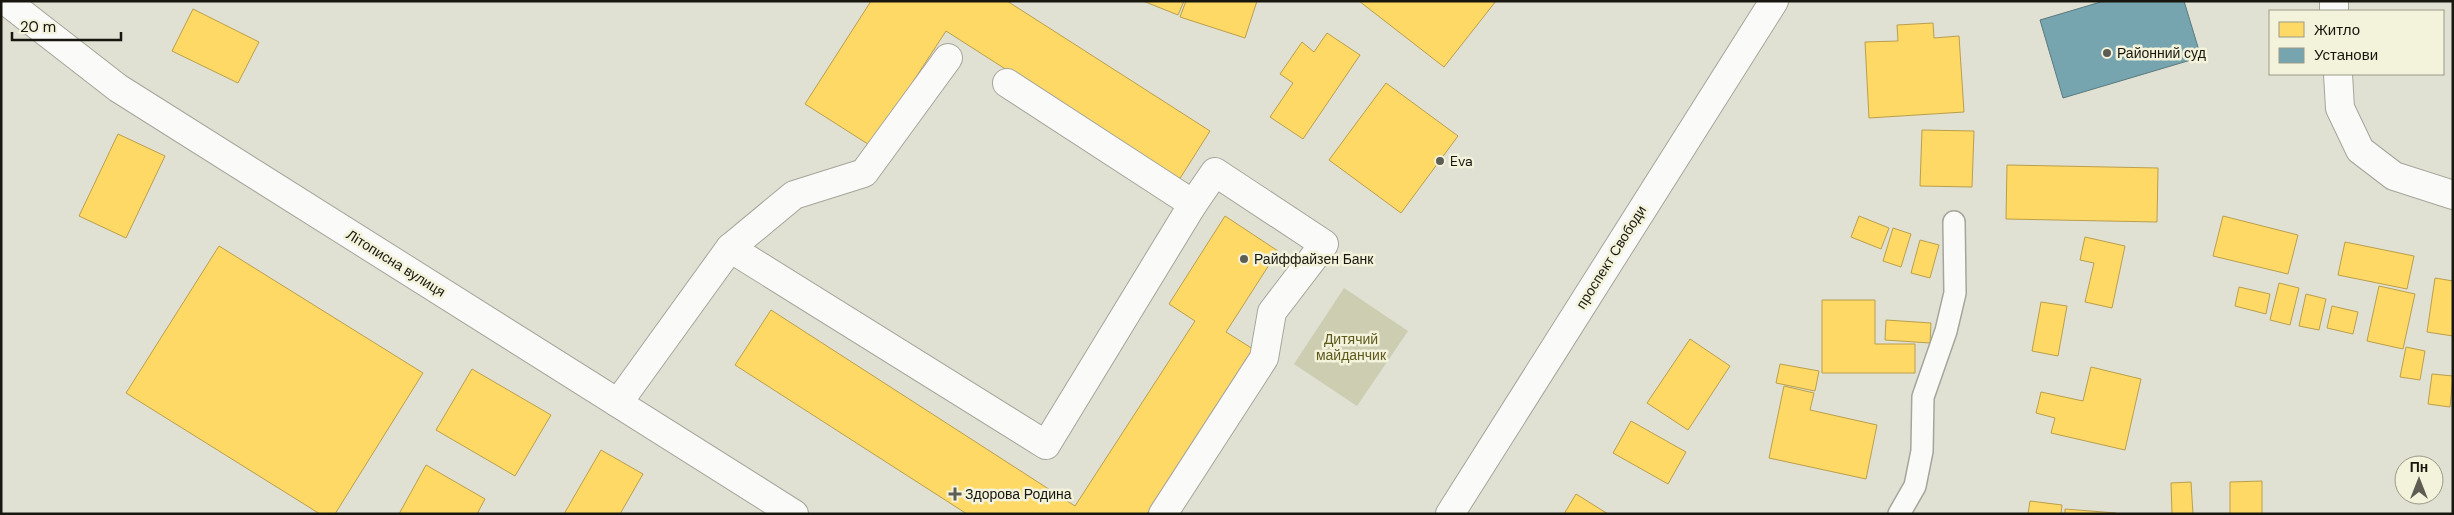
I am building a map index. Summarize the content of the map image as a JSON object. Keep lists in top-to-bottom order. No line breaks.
{"streets":{"street":["проспект Свободи","Літописна вулиця"]},"parks":["Дитячий майданчик"],"places":{"other":["Районний суд","Eva","Райффайзен Банк"],"health":["Здорова Родина"]},"legend":["Житло","Установи"],"scale_bar":"20 m","north":"top"}
